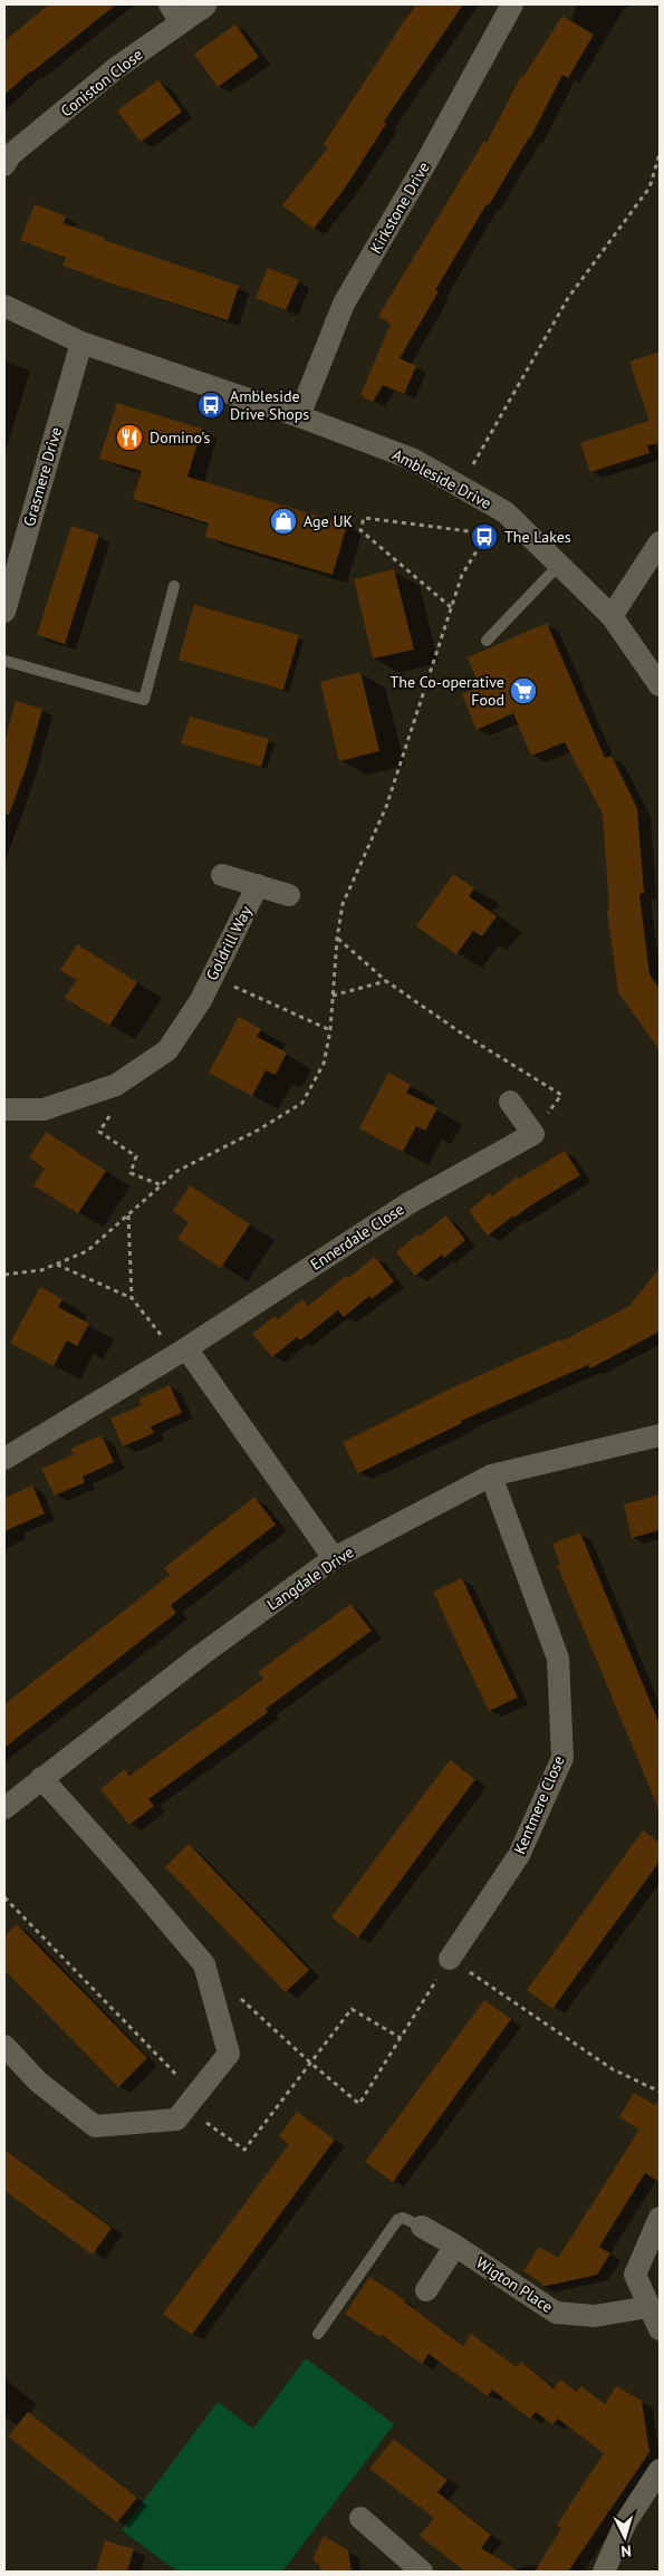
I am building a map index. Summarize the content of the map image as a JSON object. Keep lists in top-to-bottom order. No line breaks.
{"streets":{"street":["Coniston Close","Kirkstone Drive","Grasmere Drive","Ambleside Drive","Goldrill Way","Ennerdale Close","Langdale Drive","Kentmere Close","Wigton Place"]},"crossings":[["Kirkstone Drive","Ambleside Drive"],["Grasmere Drive","Ambleside Drive"],["Langdale Drive","Kentmere Close"]],"places":{"bus stop":["Ambleside Drive Shops","The Lakes"],"restaurant":["Domino's"],"shop":["Age UK"],"supermarket":["The Co-operative Food"]},"north":"bottom"}
